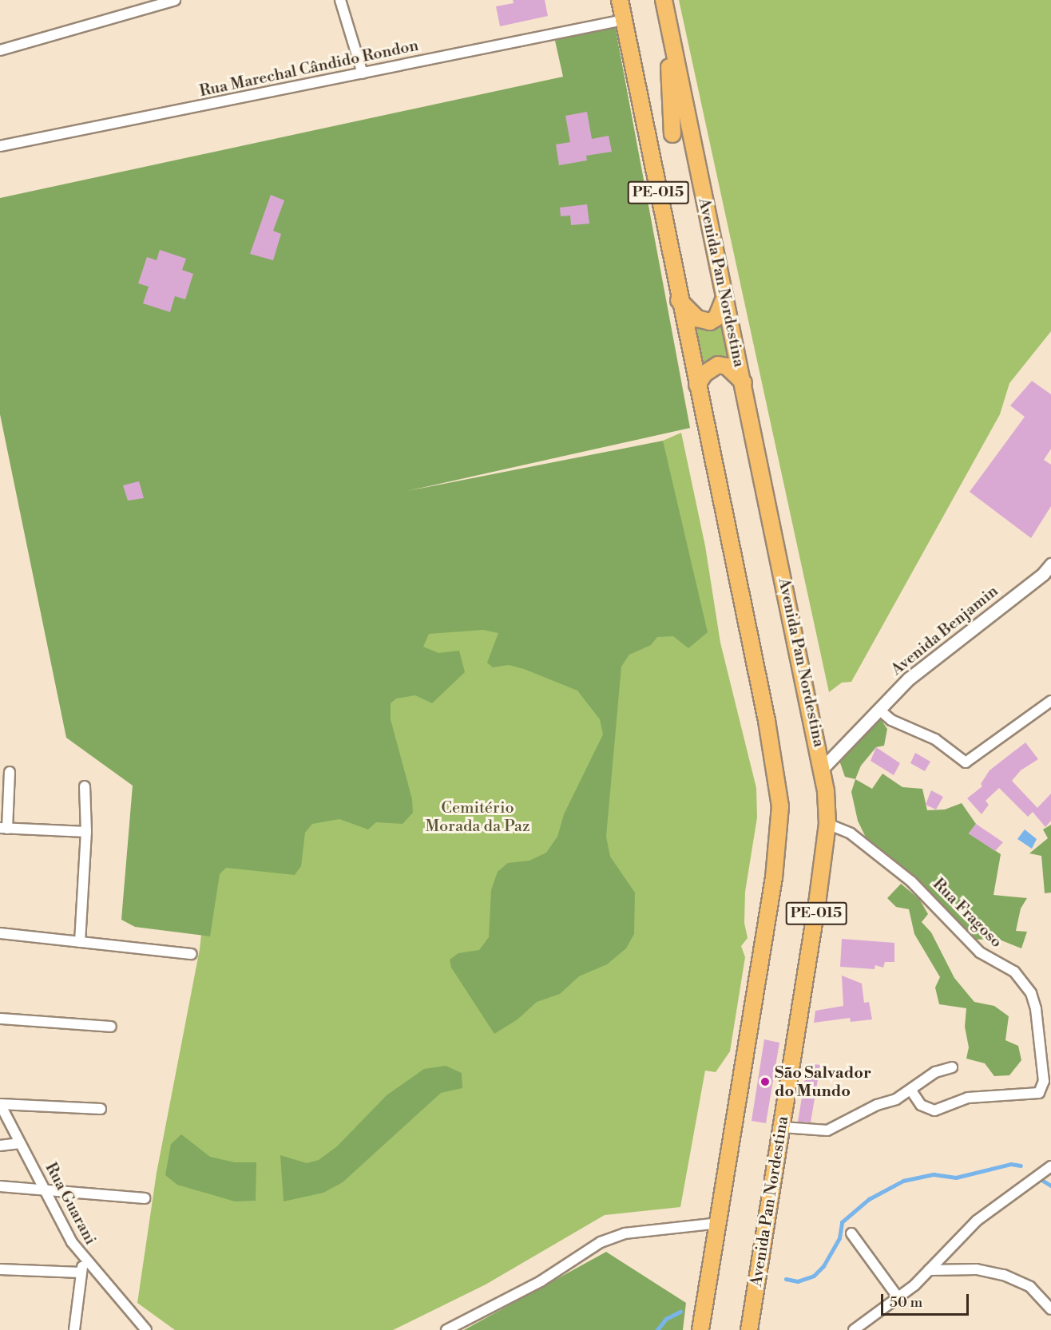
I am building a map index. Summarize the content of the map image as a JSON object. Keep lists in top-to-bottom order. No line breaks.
{"streets":{"highway":["PE-015","Avenida Pan Nordestina"],"street":["Rua Marechal Cândido Rondon","Avenida Benjamin","Rua Fragoso","Rua Guarani"]},"crossings":[["Rua Marechal Cândido Rondon","PE-015"],["Avenida Pan Nordestina","Avenida Benjamin"],["Avenida Pan Nordestina","Rua Fragoso"]],"parks":["Cemitério Morada da Paz"],"places":["São Salvador do Mundo"],"scale_bar":"50 m"}
